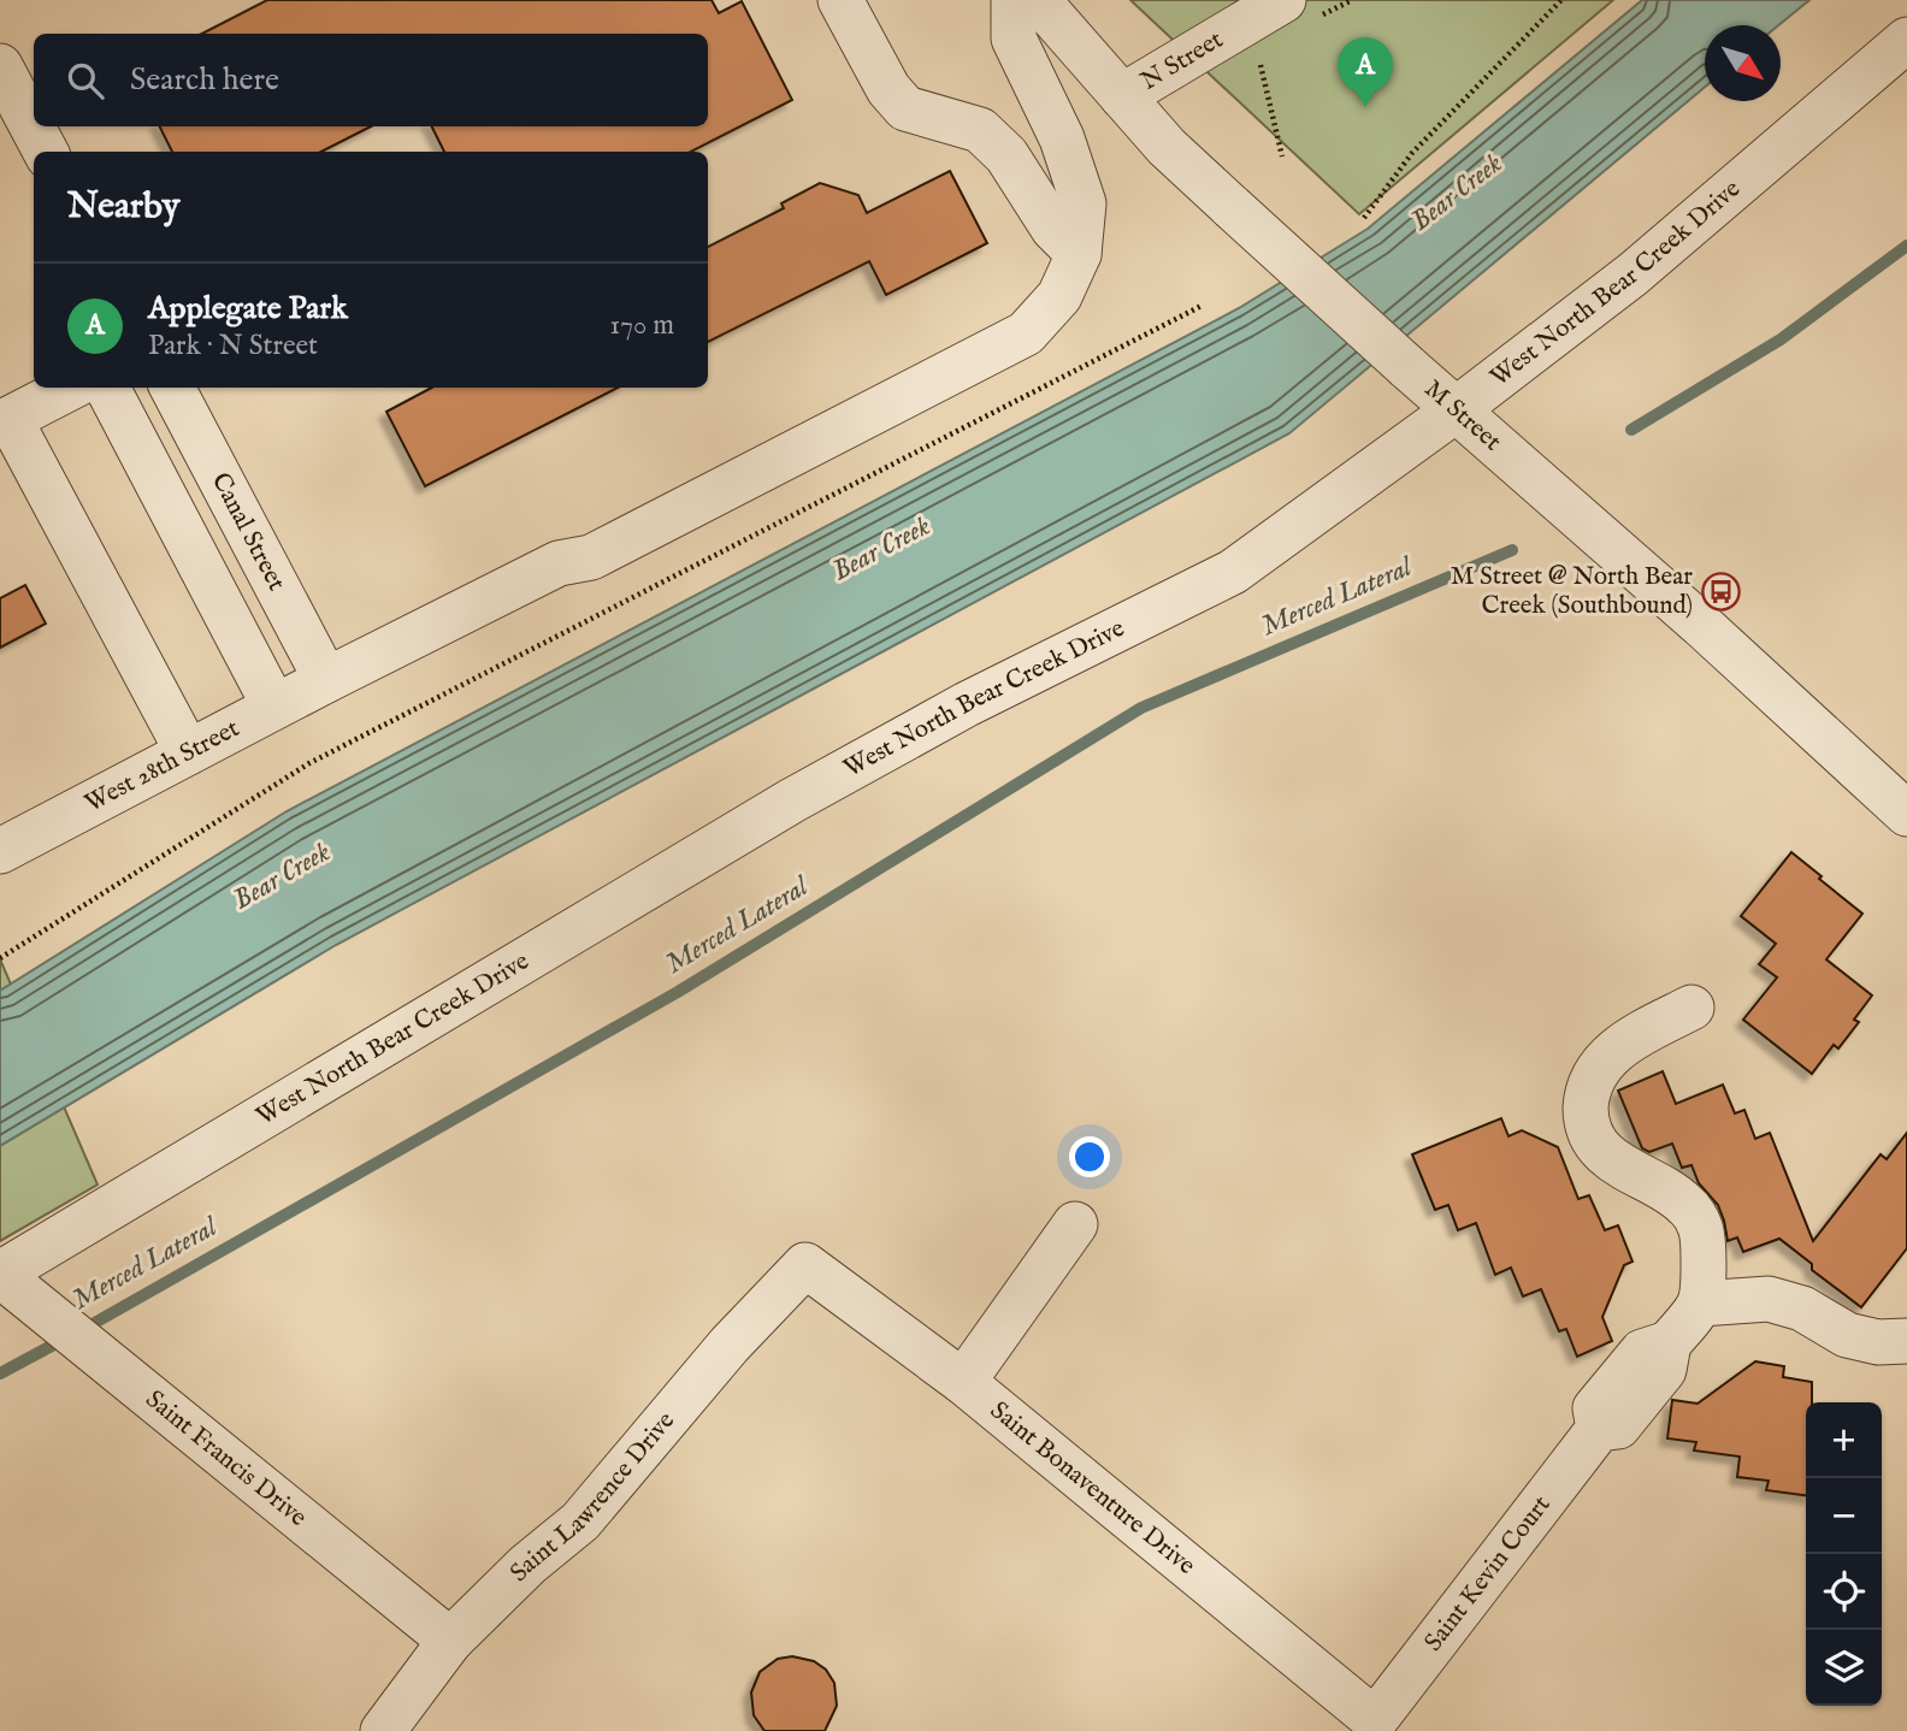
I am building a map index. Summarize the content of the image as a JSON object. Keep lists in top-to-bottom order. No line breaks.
{"streets":{"street":["N Street","West North Bear Creek Drive","M Street","Canal Street","West 28th Street","Saint Francis Drive","Saint Bonaventure Drive","Saint Lawrence Drive","Saint Kevin Court"]},"crossings":[["N Street","M Street"],["West North Bear Creek Drive","M Street"],["West North Bear Creek Drive","Saint Francis Drive"],["Canal Street","West 28th Street"],["Saint Francis Drive","Saint Lawrence Drive"],["Saint Bonaventure Drive","Saint Lawrence Drive"],["Saint Bonaventure Drive","Saint Kevin Court"]],"water":["Bear Creek","Merced Lateral"],"places":{"bus stop":["M Street @ North Bear Creek (Southbound)"]},"north":"bottom right","page":{"search":"Search here","pins":"A","heading":"Nearby","list":[{"mark":"A","name":"Applegate Park","note":"Park · N Street","value":"170 m"}],"map_buttons":["+","−"]}}
